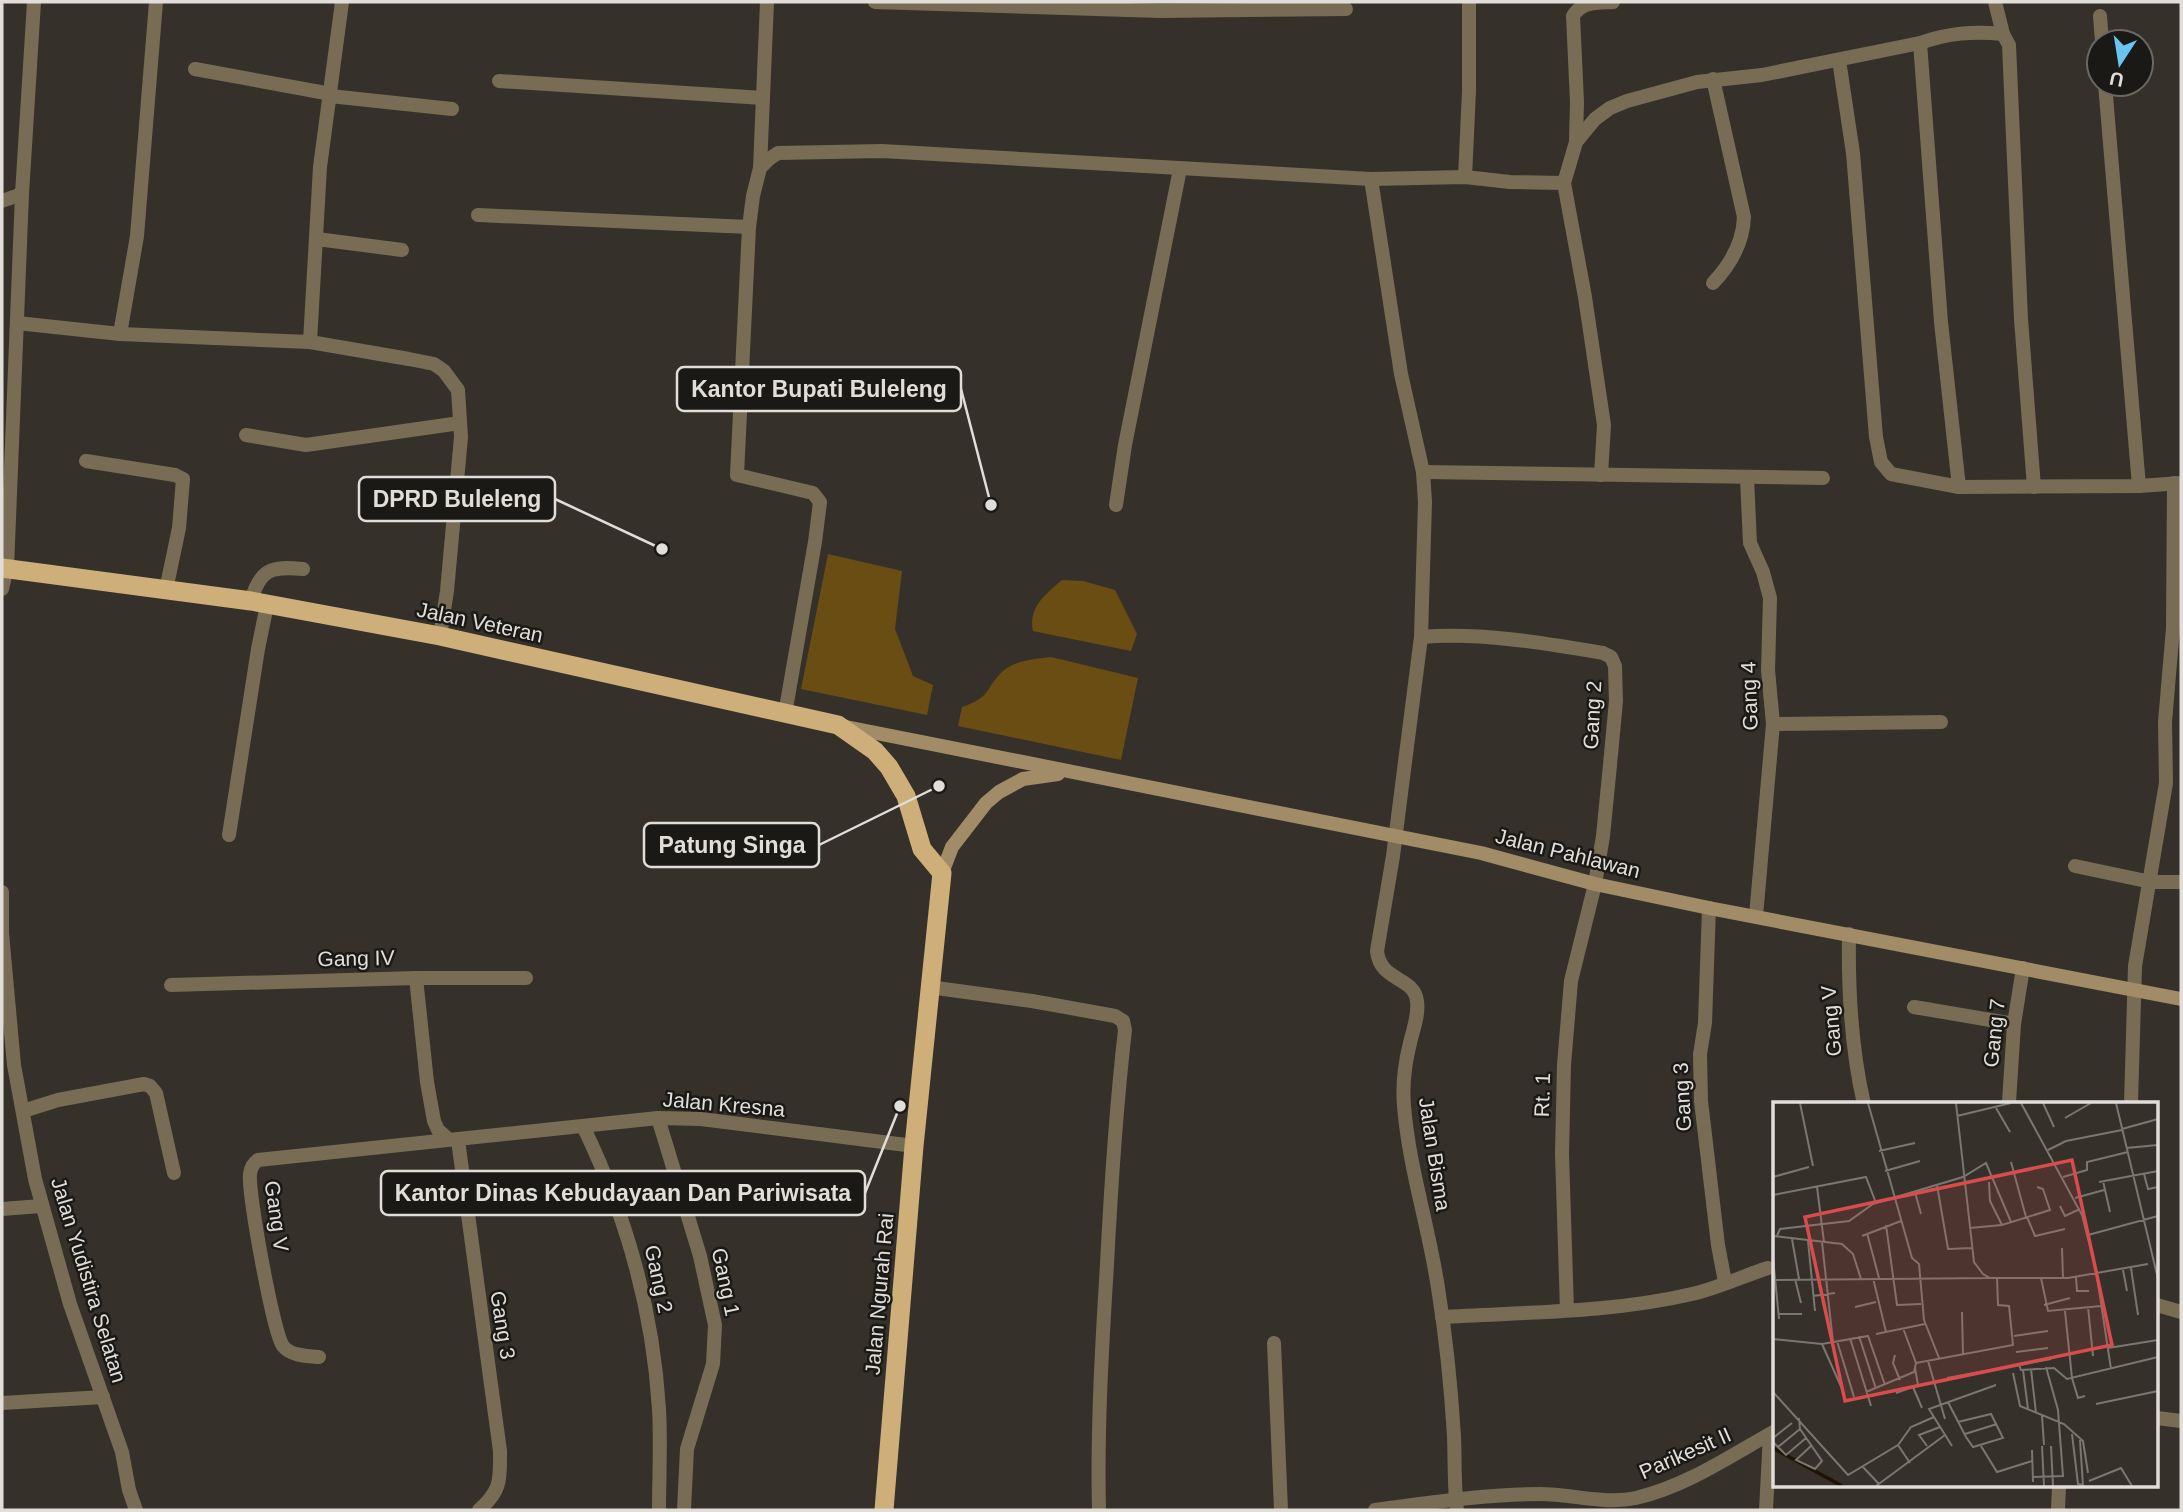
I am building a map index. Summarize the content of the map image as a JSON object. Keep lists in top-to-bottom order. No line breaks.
{"streets":{"highway":["Jalan Veteran","Jalan Ngurah Rai"],"main road":["Jalan Pahlawan"],"street":["Gang 4","Gang 2","Gang IV","Gang V","Gang 7","Rt. 1","Gang 3","Jalan Kresna","Jalan Bisma","Jalan Yudistira Selatan","Gang 1","Parikesit II"]},"crossings":[["Jalan Veteran","Jalan Pahlawan"],["Gang 4","Jalan Pahlawan"],["Gang 2","Jalan Pahlawan"],["Gang 2","Rt. 1"],["Gang 2","Jalan Kresna"],["Jalan Pahlawan","Gang V"],["Jalan Pahlawan","Gang 7"],["Jalan Pahlawan","Rt. 1"],["Jalan Pahlawan","Gang 3"],["Jalan Pahlawan","Jalan Bisma"],["Jalan Pahlawan","Jalan Ngurah Rai"],["Gang IV","Gang V"],["Gang IV","Gang 3"],["Gang IV","Jalan Kresna"],["Gang V","Gang 3"],["Gang V","Jalan Kresna"],["Gang 3","Jalan Kresna"],["Jalan Kresna","Gang 1"],["Jalan Kresna","Jalan Ngurah Rai"]],"places":["Kantor Bupati Buleleng","DPRD Buleleng","Patung Singa","Kantor Dinas Kebudayaan Dan Pariwisata"],"north":"bottom"}
